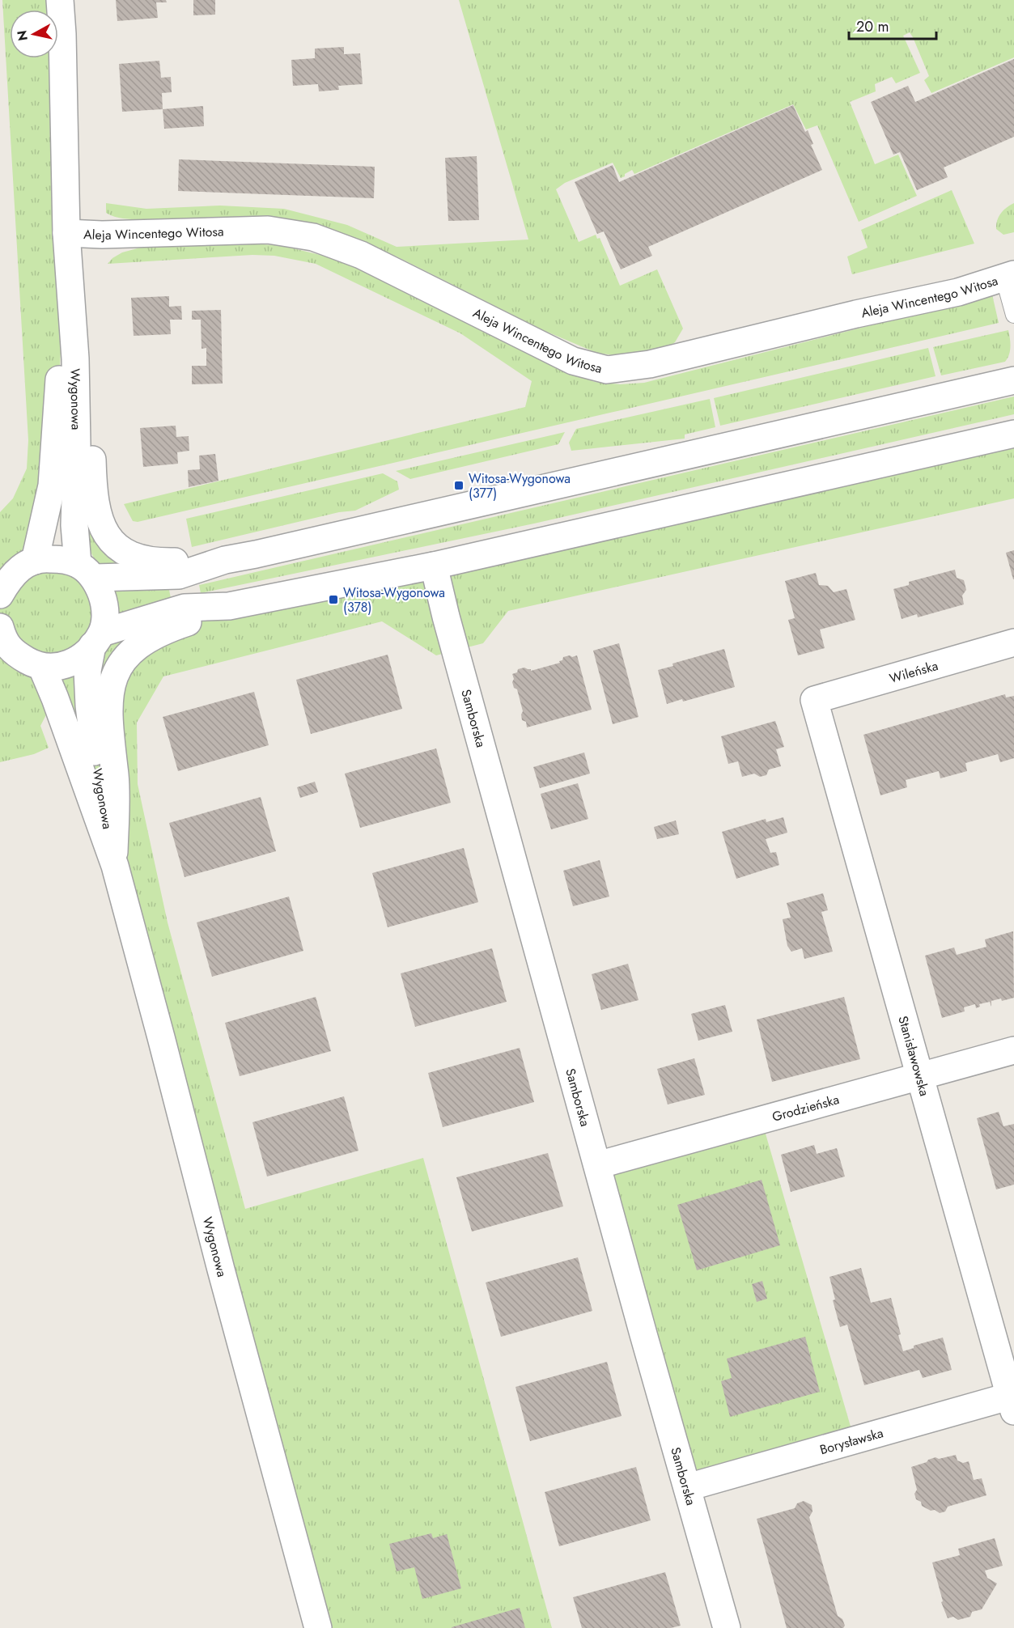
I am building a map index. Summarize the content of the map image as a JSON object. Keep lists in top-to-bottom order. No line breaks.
{"streets":{"street":["Aleja Wincentego Witosa","Wygonowa","Wileńska","Samborska","Stanisławowska","Grodzieńska","Borysławska"]},"crossings":[["Aleja Wincentego Witosa","Wygonowa"],["Wileńska","Stanisławowska"],["Samborska","Grodzieńska"],["Samborska","Borysławska"],["Stanisławowska","Grodzieńska"],["Stanisławowska","Borysławska"]],"places":{"transit":["Witosa-Wygonowa (377)","Witosa-Wygonowa (378)"]},"scale_bar":"20 m","north":"left"}
